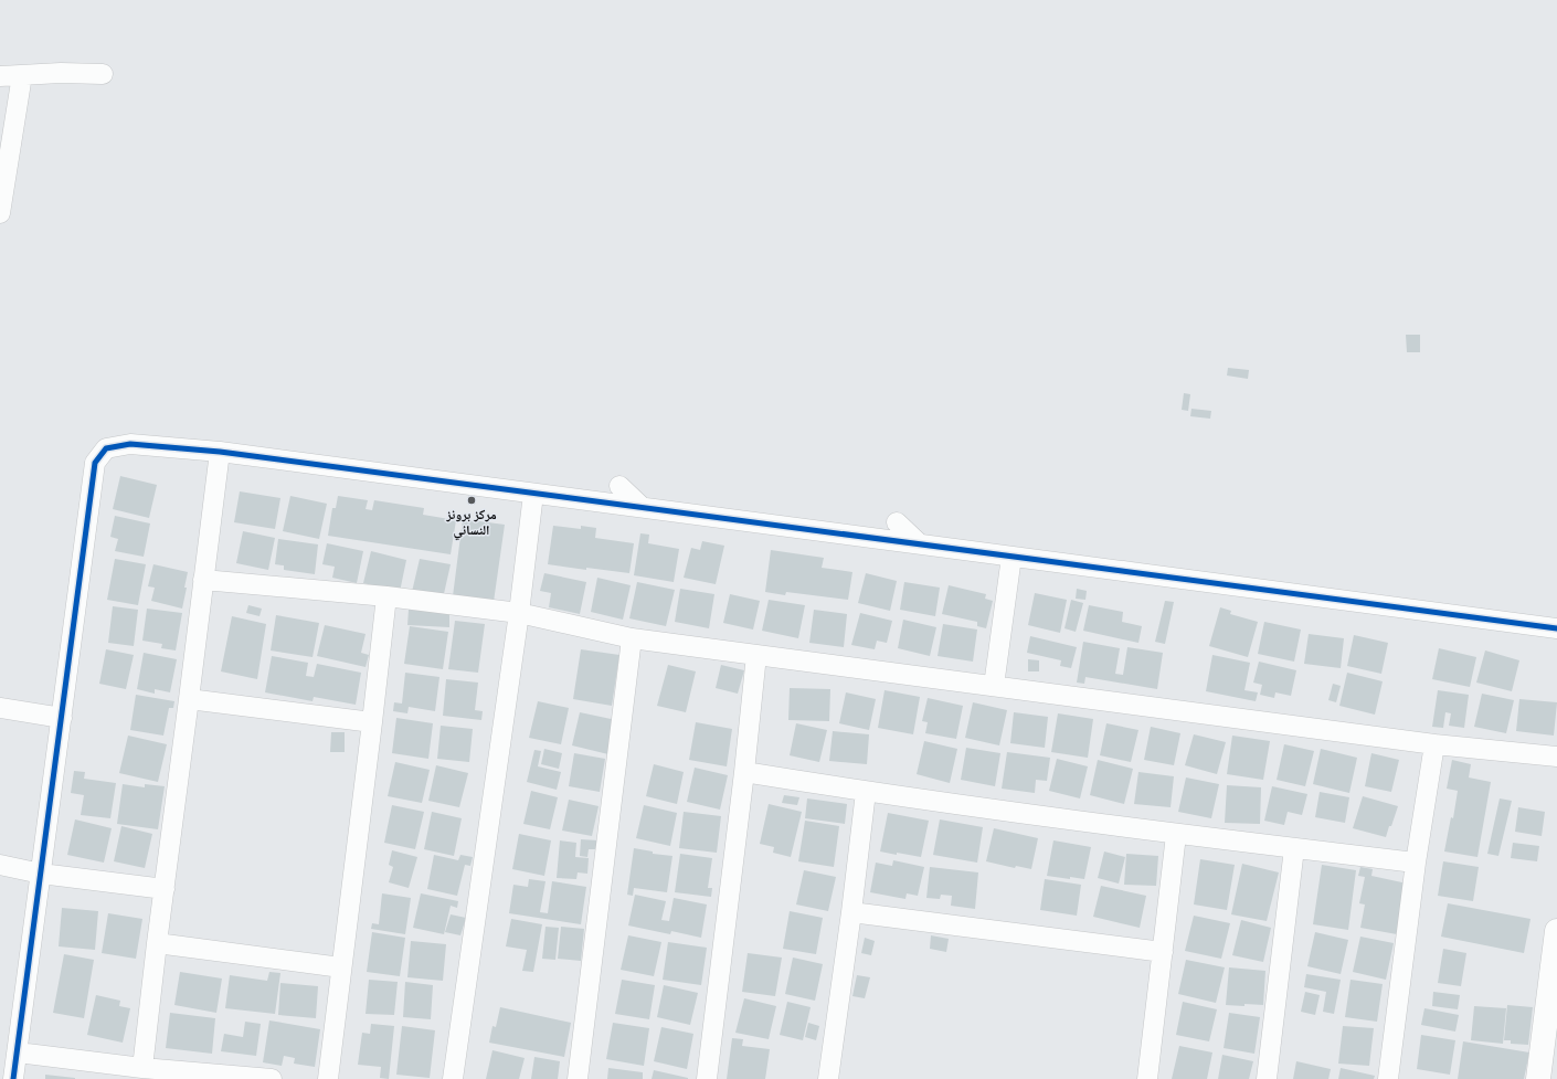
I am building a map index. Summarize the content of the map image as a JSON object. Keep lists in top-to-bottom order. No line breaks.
{"places":["مركز برونز النسائي"]}
